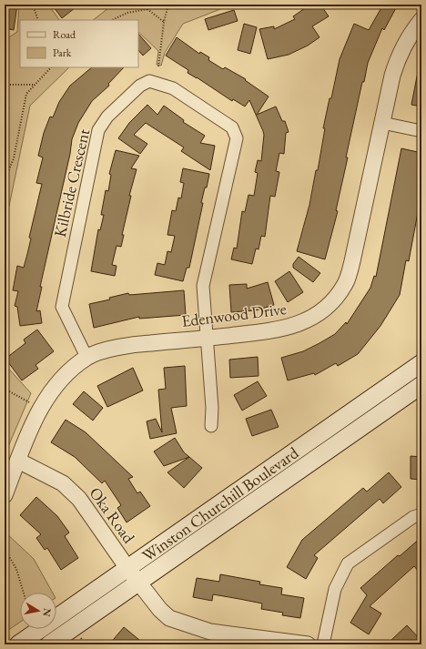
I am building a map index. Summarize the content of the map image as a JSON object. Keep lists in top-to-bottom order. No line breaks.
{"streets":{"main road":["Winston Churchill Boulevard"],"street":["Kilbride Crescent","Edenwood Drive","Oka Road"]},"crossings":[["Kilbride Crescent","Edenwood Drive"],["Edenwood Drive","Oka Road"],["Winston Churchill Boulevard","Oka Road"]],"legend":["Road","Park"],"north":"right"}
